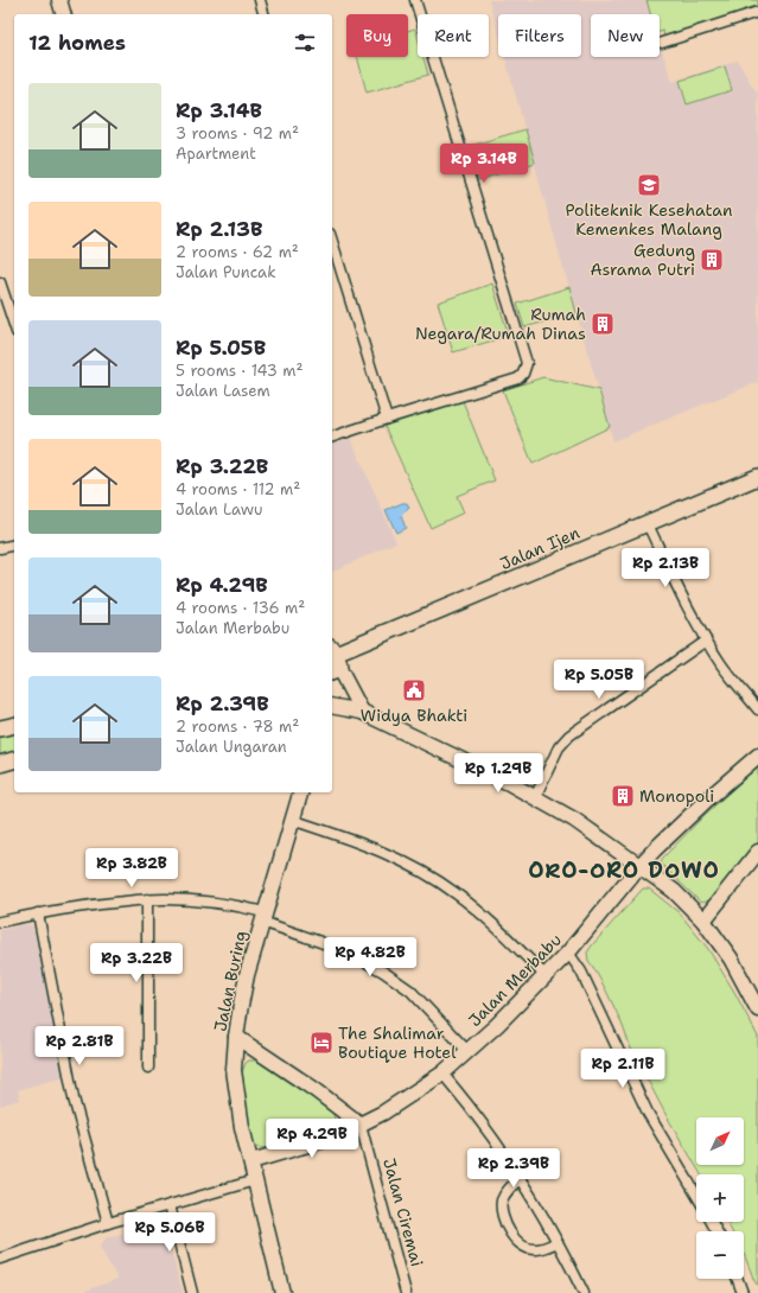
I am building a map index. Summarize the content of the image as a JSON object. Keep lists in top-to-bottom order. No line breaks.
{"streets":{"main road":["Jalan Ijen"],"street":["Jalan Merbabu","Jalan Buring","Jalan Ciremai"]},"crossings":[["Jalan Merbabu","Jalan Buring"],["Jalan Merbabu","Jalan Ciremai"]],"districts":["ORO-ORO DOWO"],"places":{"school or university":["Politeknik Kesehatan Kemenkes Malang"],"building":["Gedung Asrama Putri","Rumah Negara/Rumah Dinas","Monopoli"],"public building":["Widya Bhakti"],"hotel":["The Shalimar Boutique Hotel"]},"north":"top right","page":{"chip":["Buy","Rent","Filters","New"],"heading":"12 homes","list":[{"name":"Rp 3.14B","note":"3 rooms · 92 m² · Apartment"},{"name":"Rp 2.13B","note":"2 rooms · 62 m² · Jalan Puncak"},{"name":"Rp 5.05B","note":"5 rooms · 143 m² · Jalan Lasem"},{"name":"Rp 3.22B","note":"4 rooms · 112 m² · Jalan Lawu"},{"name":"Rp 4.29B","note":"4 rooms · 136 m² · Jalan Merbabu"},{"name":"Rp 2.39B","note":"2 rooms · 78 m² · Jalan Ungaran"}],"price":["Rp 3.14B","Rp 2.13B","Rp 5.05B","Rp 1.29B","Rp 3.82B","Rp 4.82B","Rp 3.22B","Rp 2.81B","Rp 2.11B","Rp 4.29B","Rp 2.39B","Rp 5.06B"],"map_buttons":["+","−"]}}
